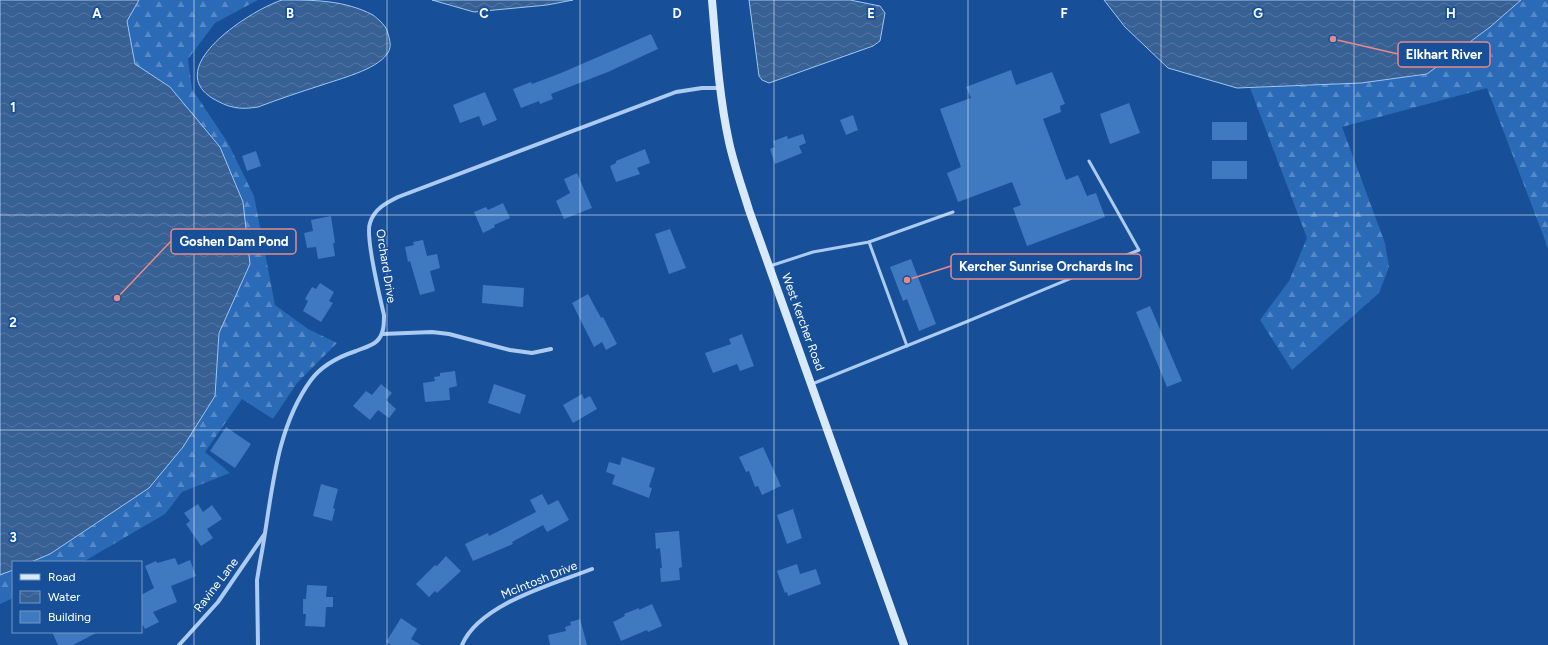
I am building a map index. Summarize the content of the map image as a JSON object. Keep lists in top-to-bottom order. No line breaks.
{"streets":{"main road":["West Kercher Road"],"street":["Orchard Drive","McIntosh Drive","Ravine Lane"]},"crossings":[["Orchard Drive","West Kercher Road"]],"places":["Elkhart River","Kercher Sunrise Orchards Inc","Goshen Dam Pond"],"legend":["Road","Water","Building"],"grid":{"columns":["A","B","C","D","E","F","G","H"],"rows":["1","2","3"]}}
